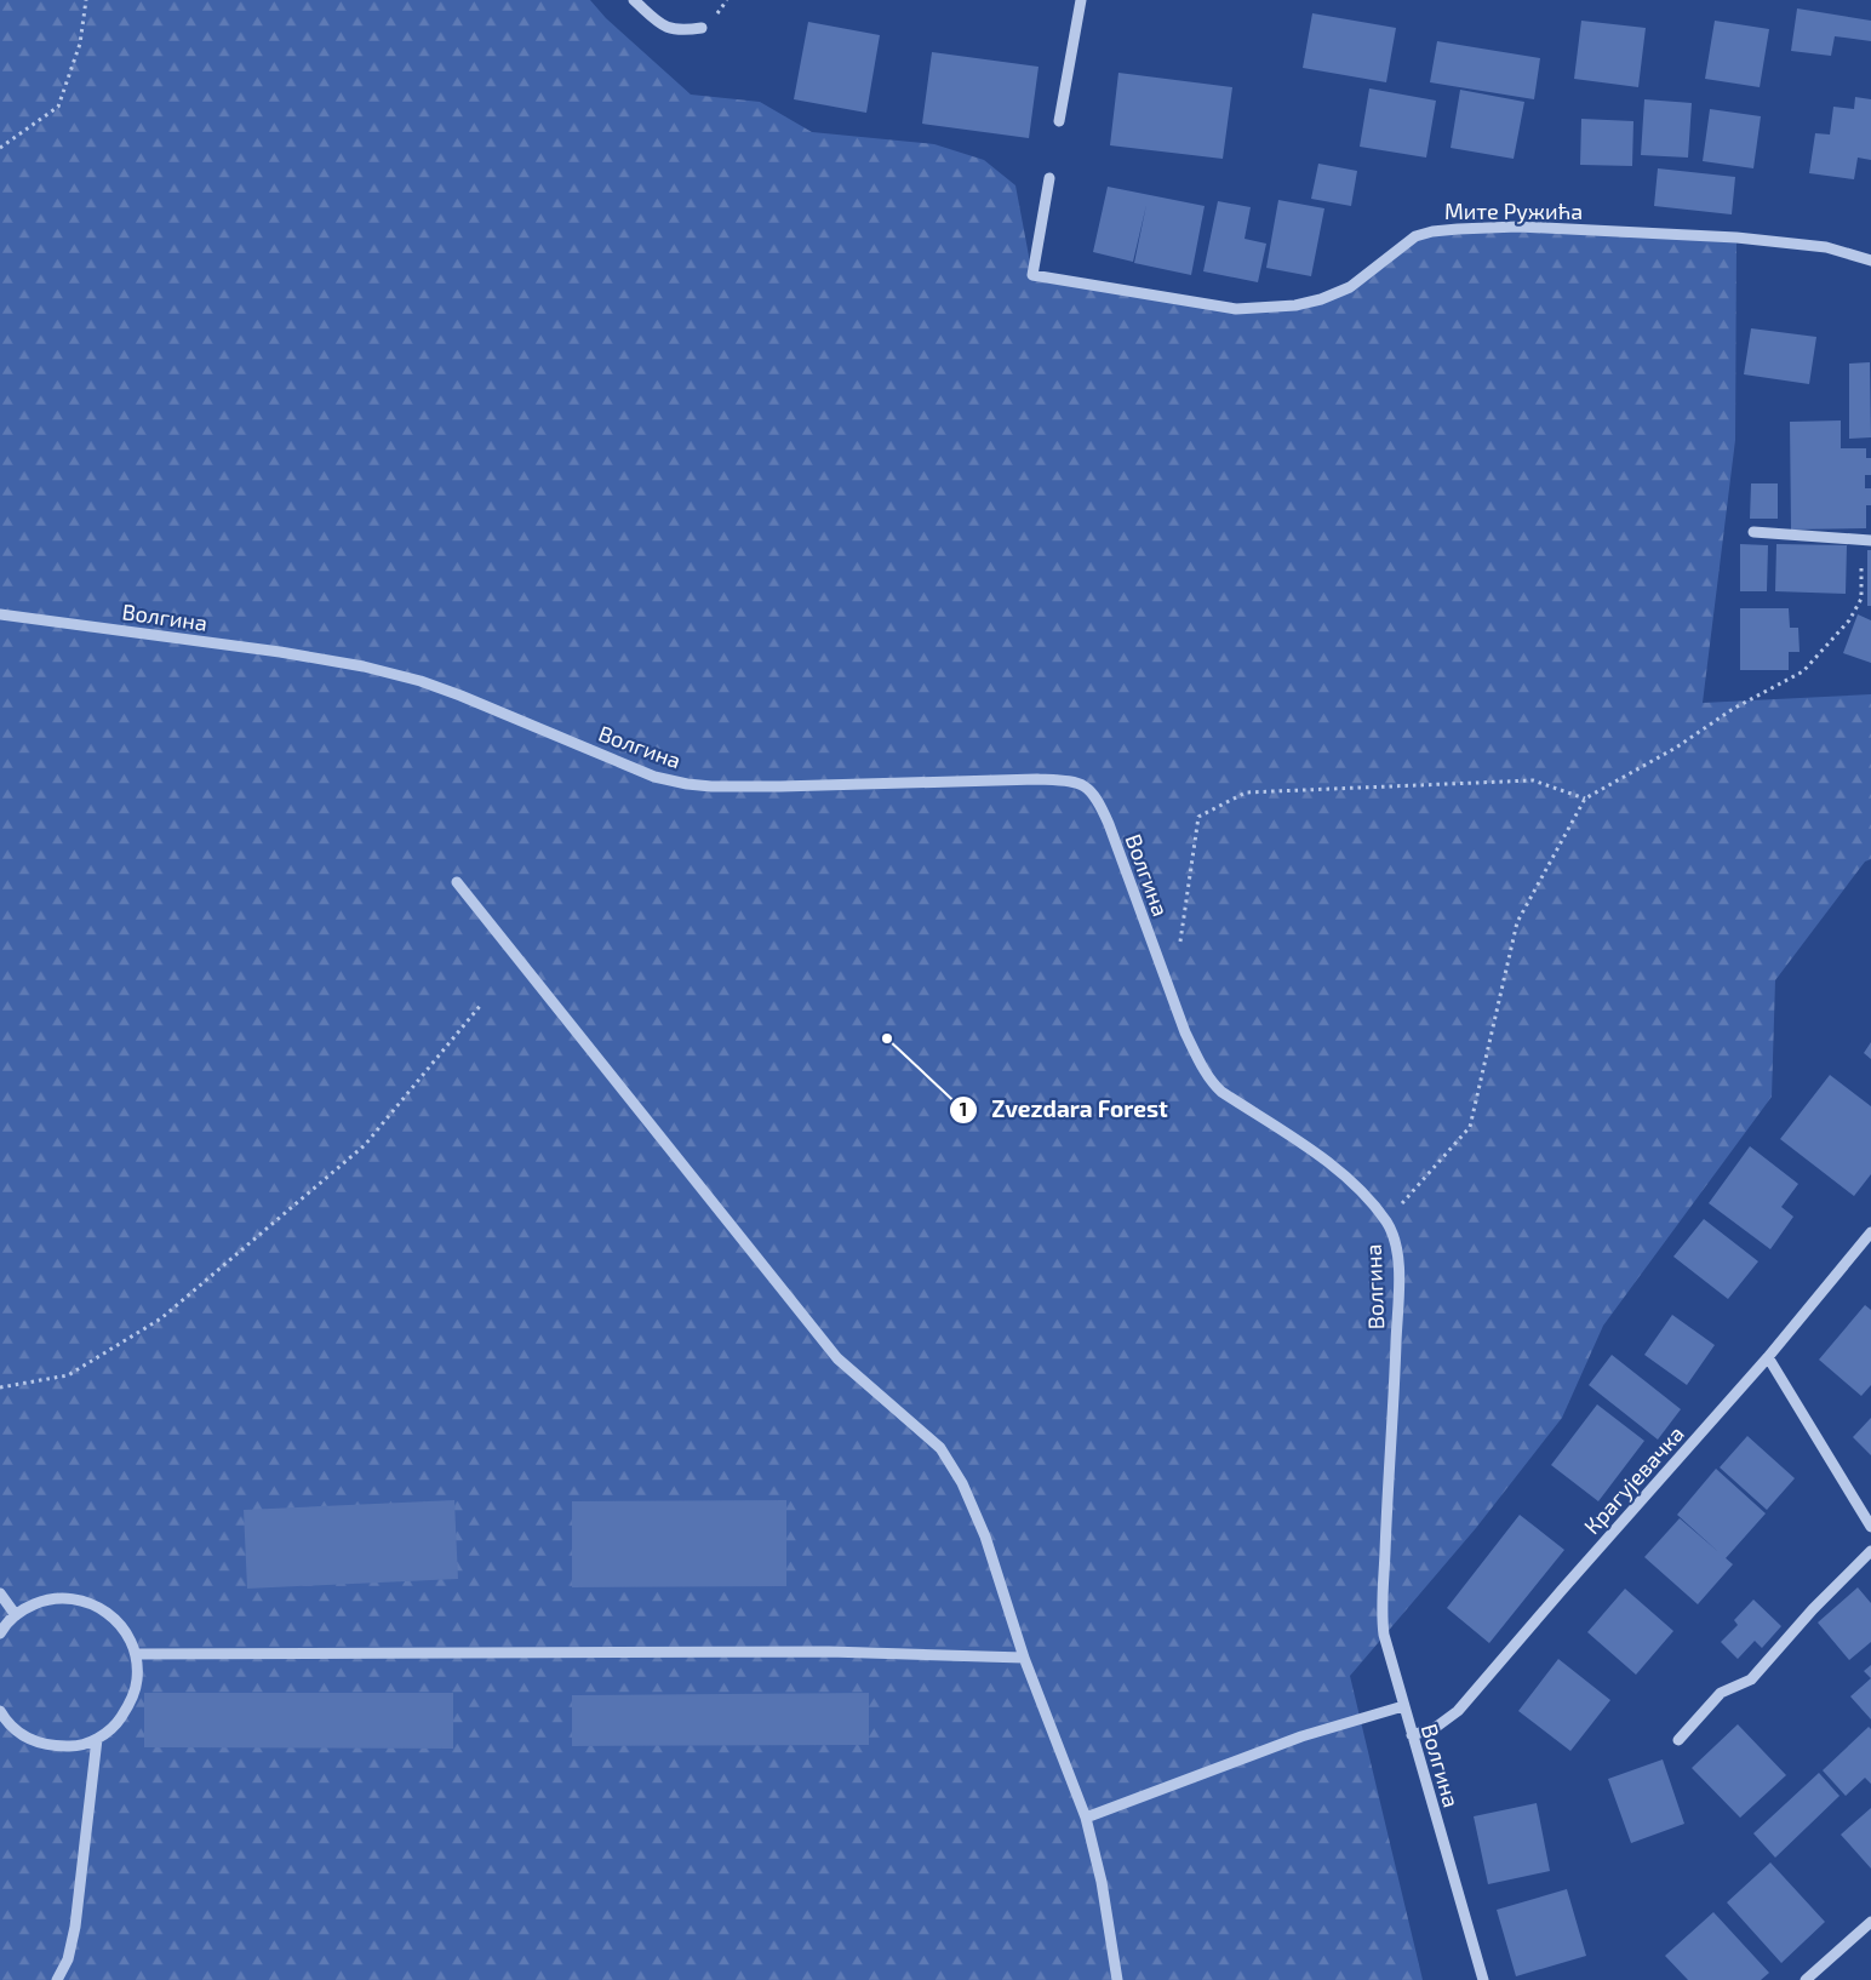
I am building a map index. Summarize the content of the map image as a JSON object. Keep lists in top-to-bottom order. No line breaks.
{"streets":{"street":["Мите Ружића","Волгина","Крагујевачка"]},"crossings":[["Волгина","Крагујевачка"]],"places":["Zvezdara Forest"]}
